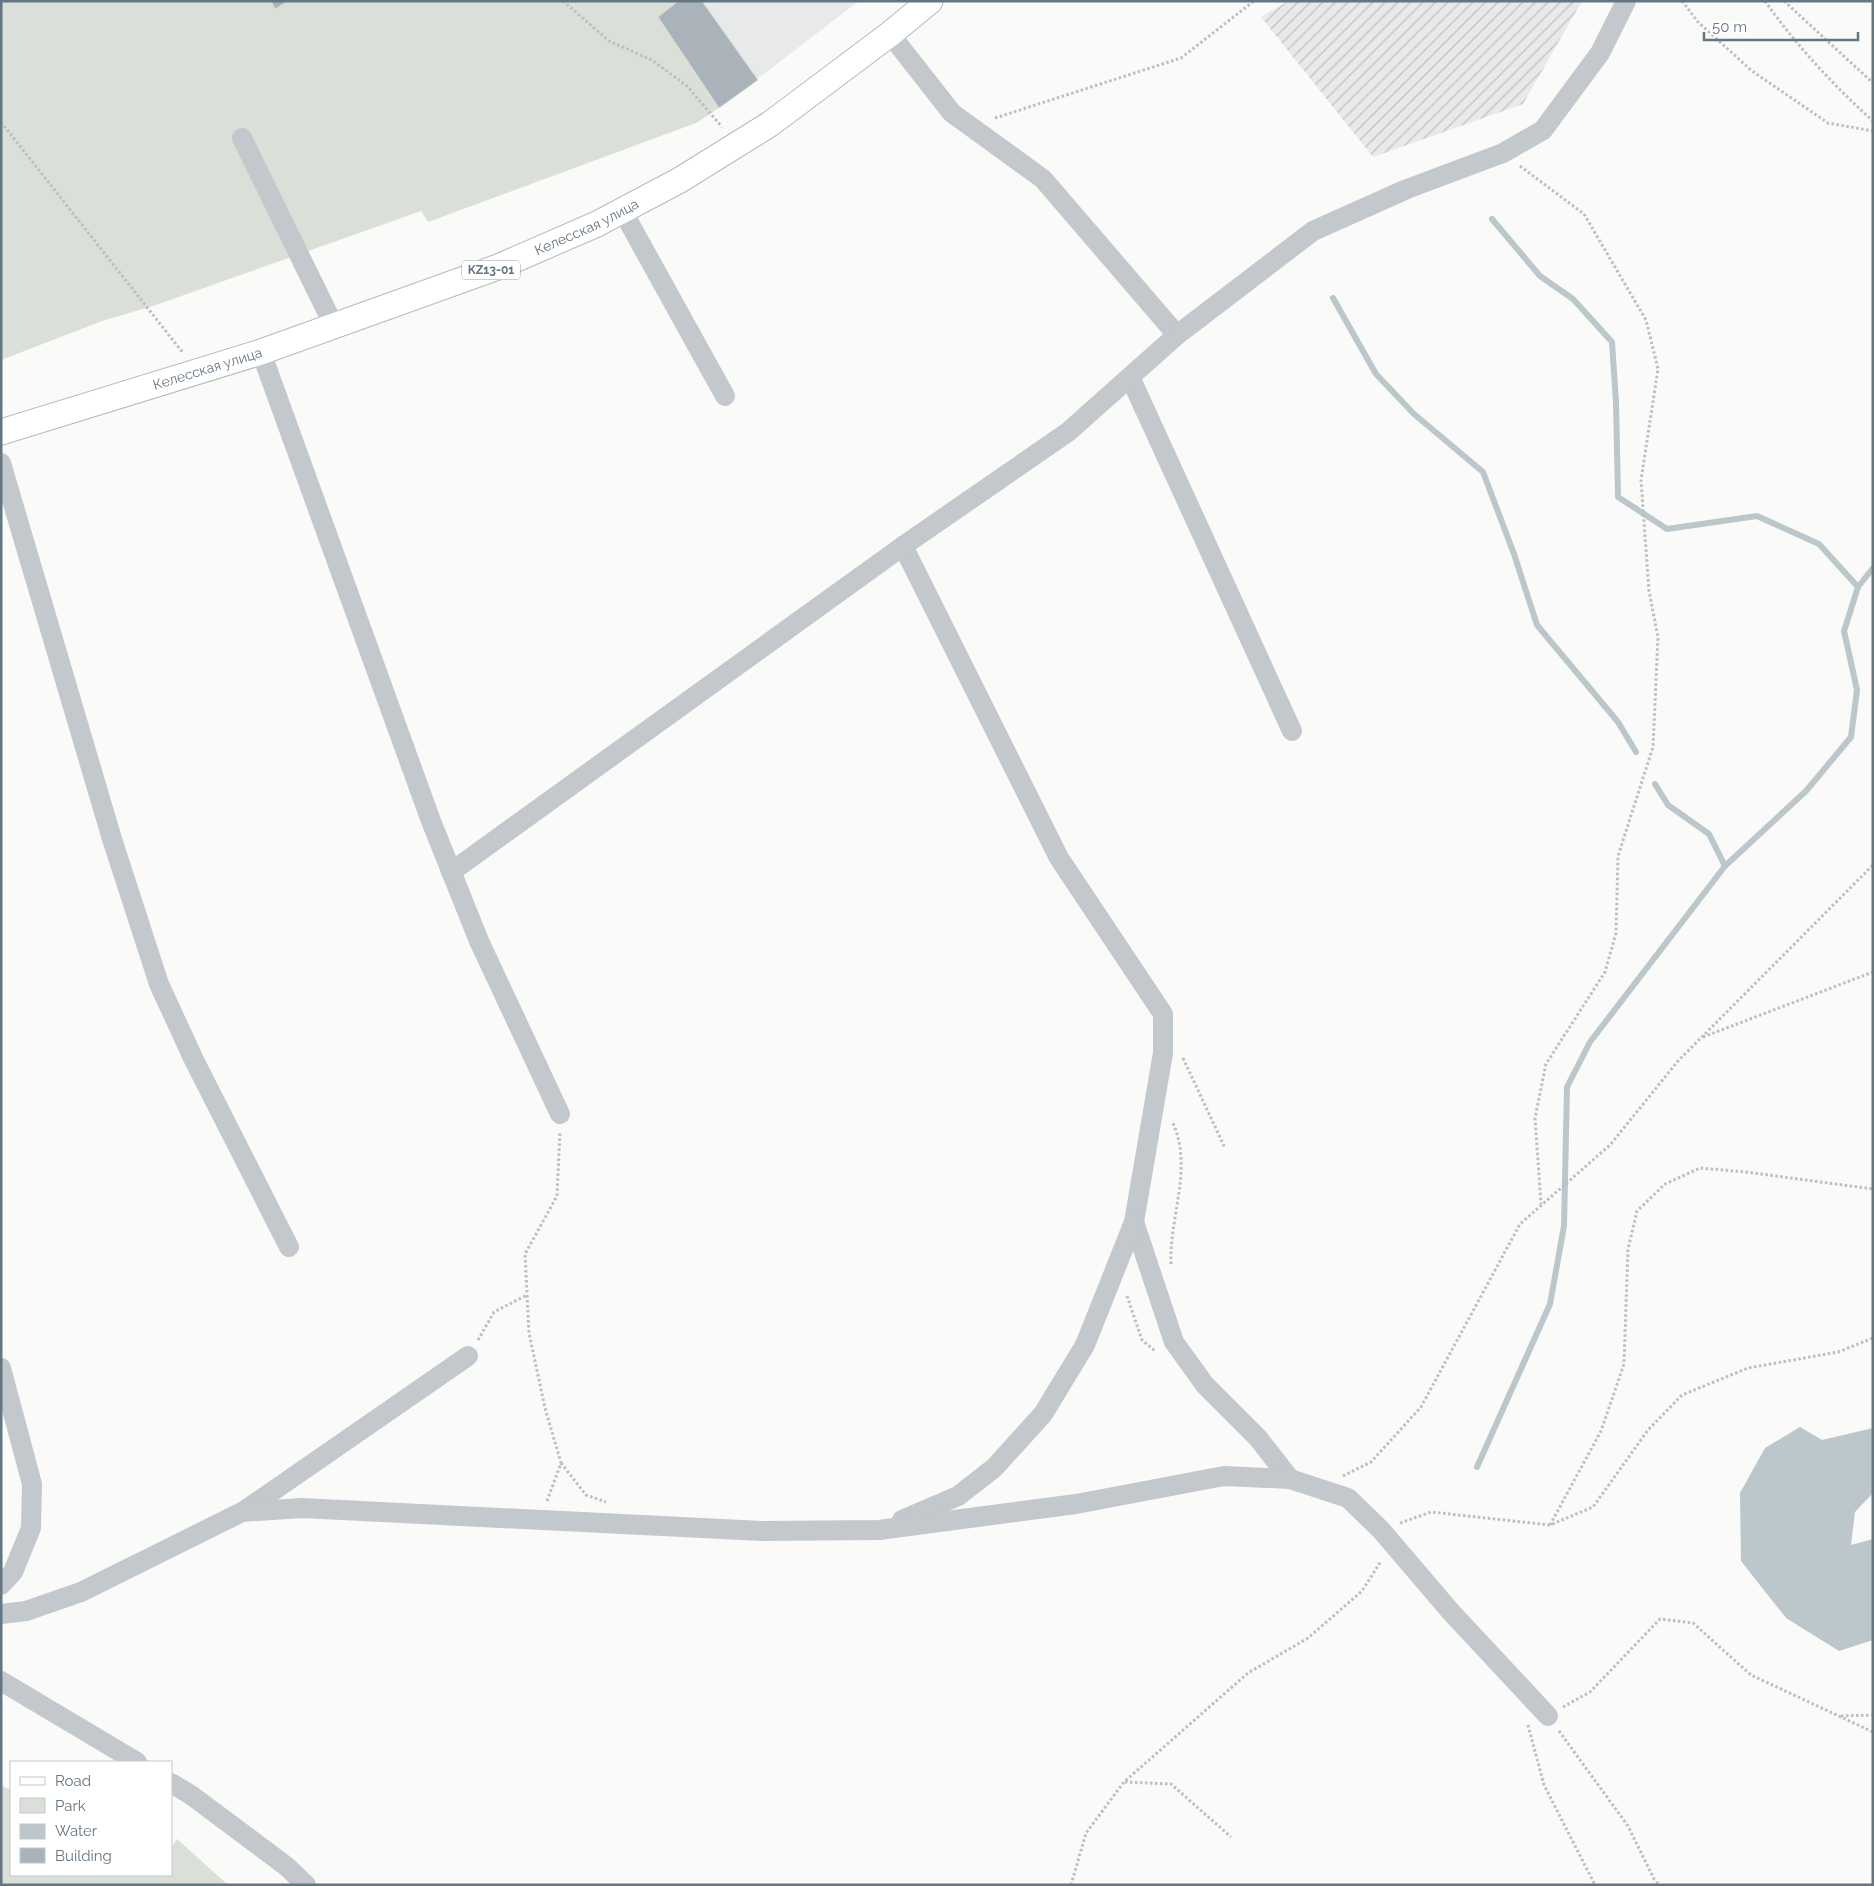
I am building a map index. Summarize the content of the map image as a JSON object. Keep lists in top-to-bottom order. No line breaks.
{"streets":{"main road":["Келесская улица","KZ13-01"]},"legend":["Road","Park","Water","Building"],"scale_bar":"50 m"}
